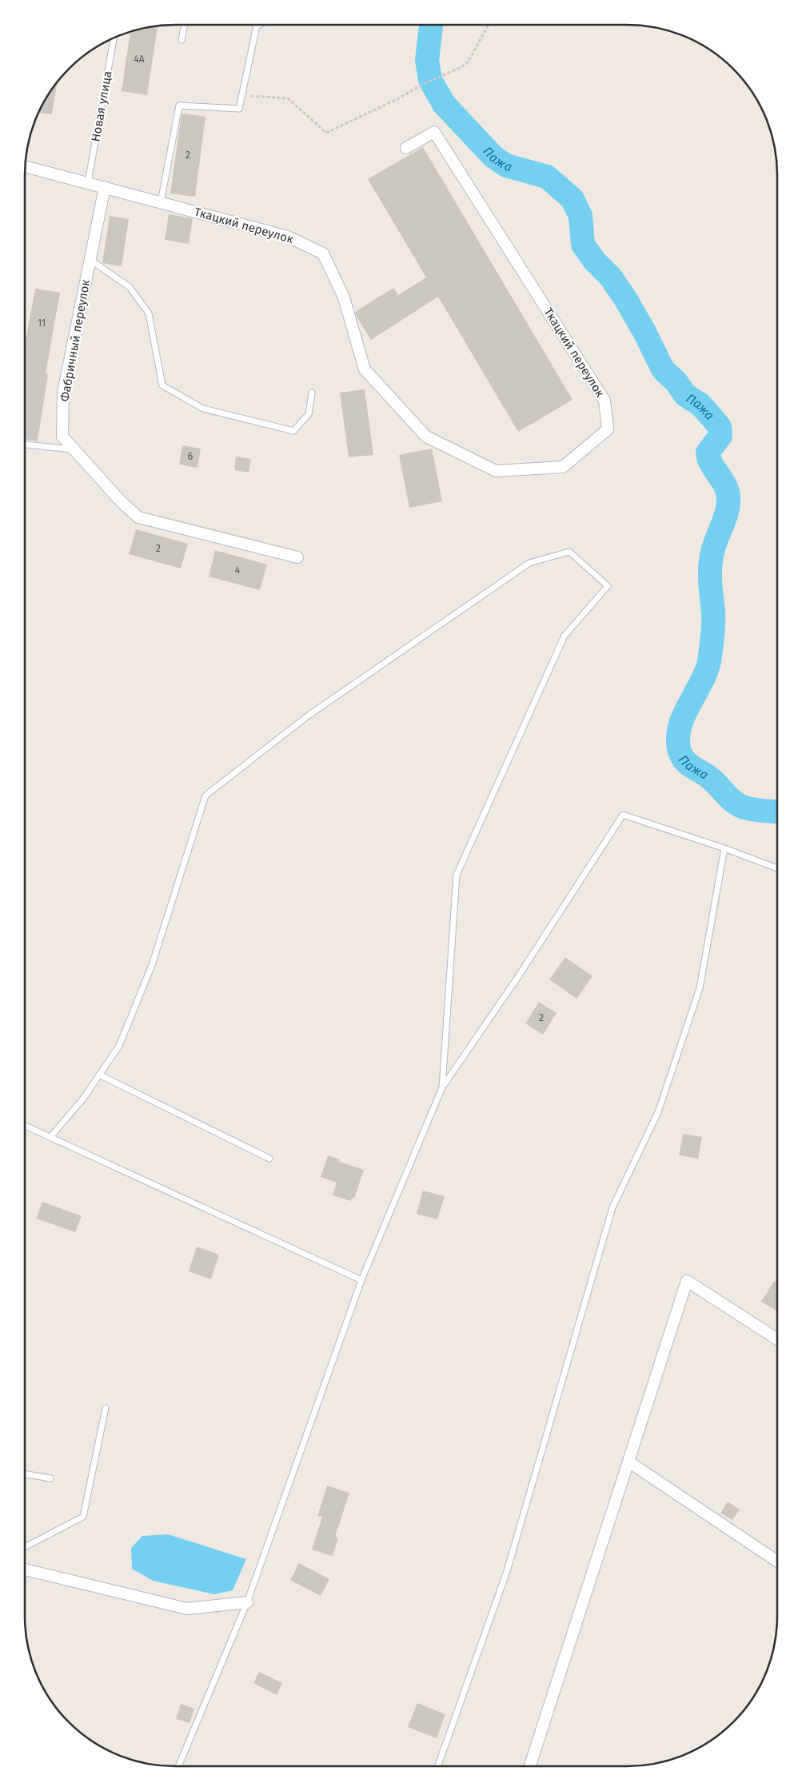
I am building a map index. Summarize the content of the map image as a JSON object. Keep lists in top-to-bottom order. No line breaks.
{"streets":{"street":["Ткацкий переулок","Фабричный переулок"],"lane":["Новая улица"]},"crossings":[["Новая улица","Ткацкий переулок"],["Ткацкий переулок","Фабричный переулок"]],"water":["Пажа"],"house_numbers":["4А","2","11","6","2","4","2"]}
